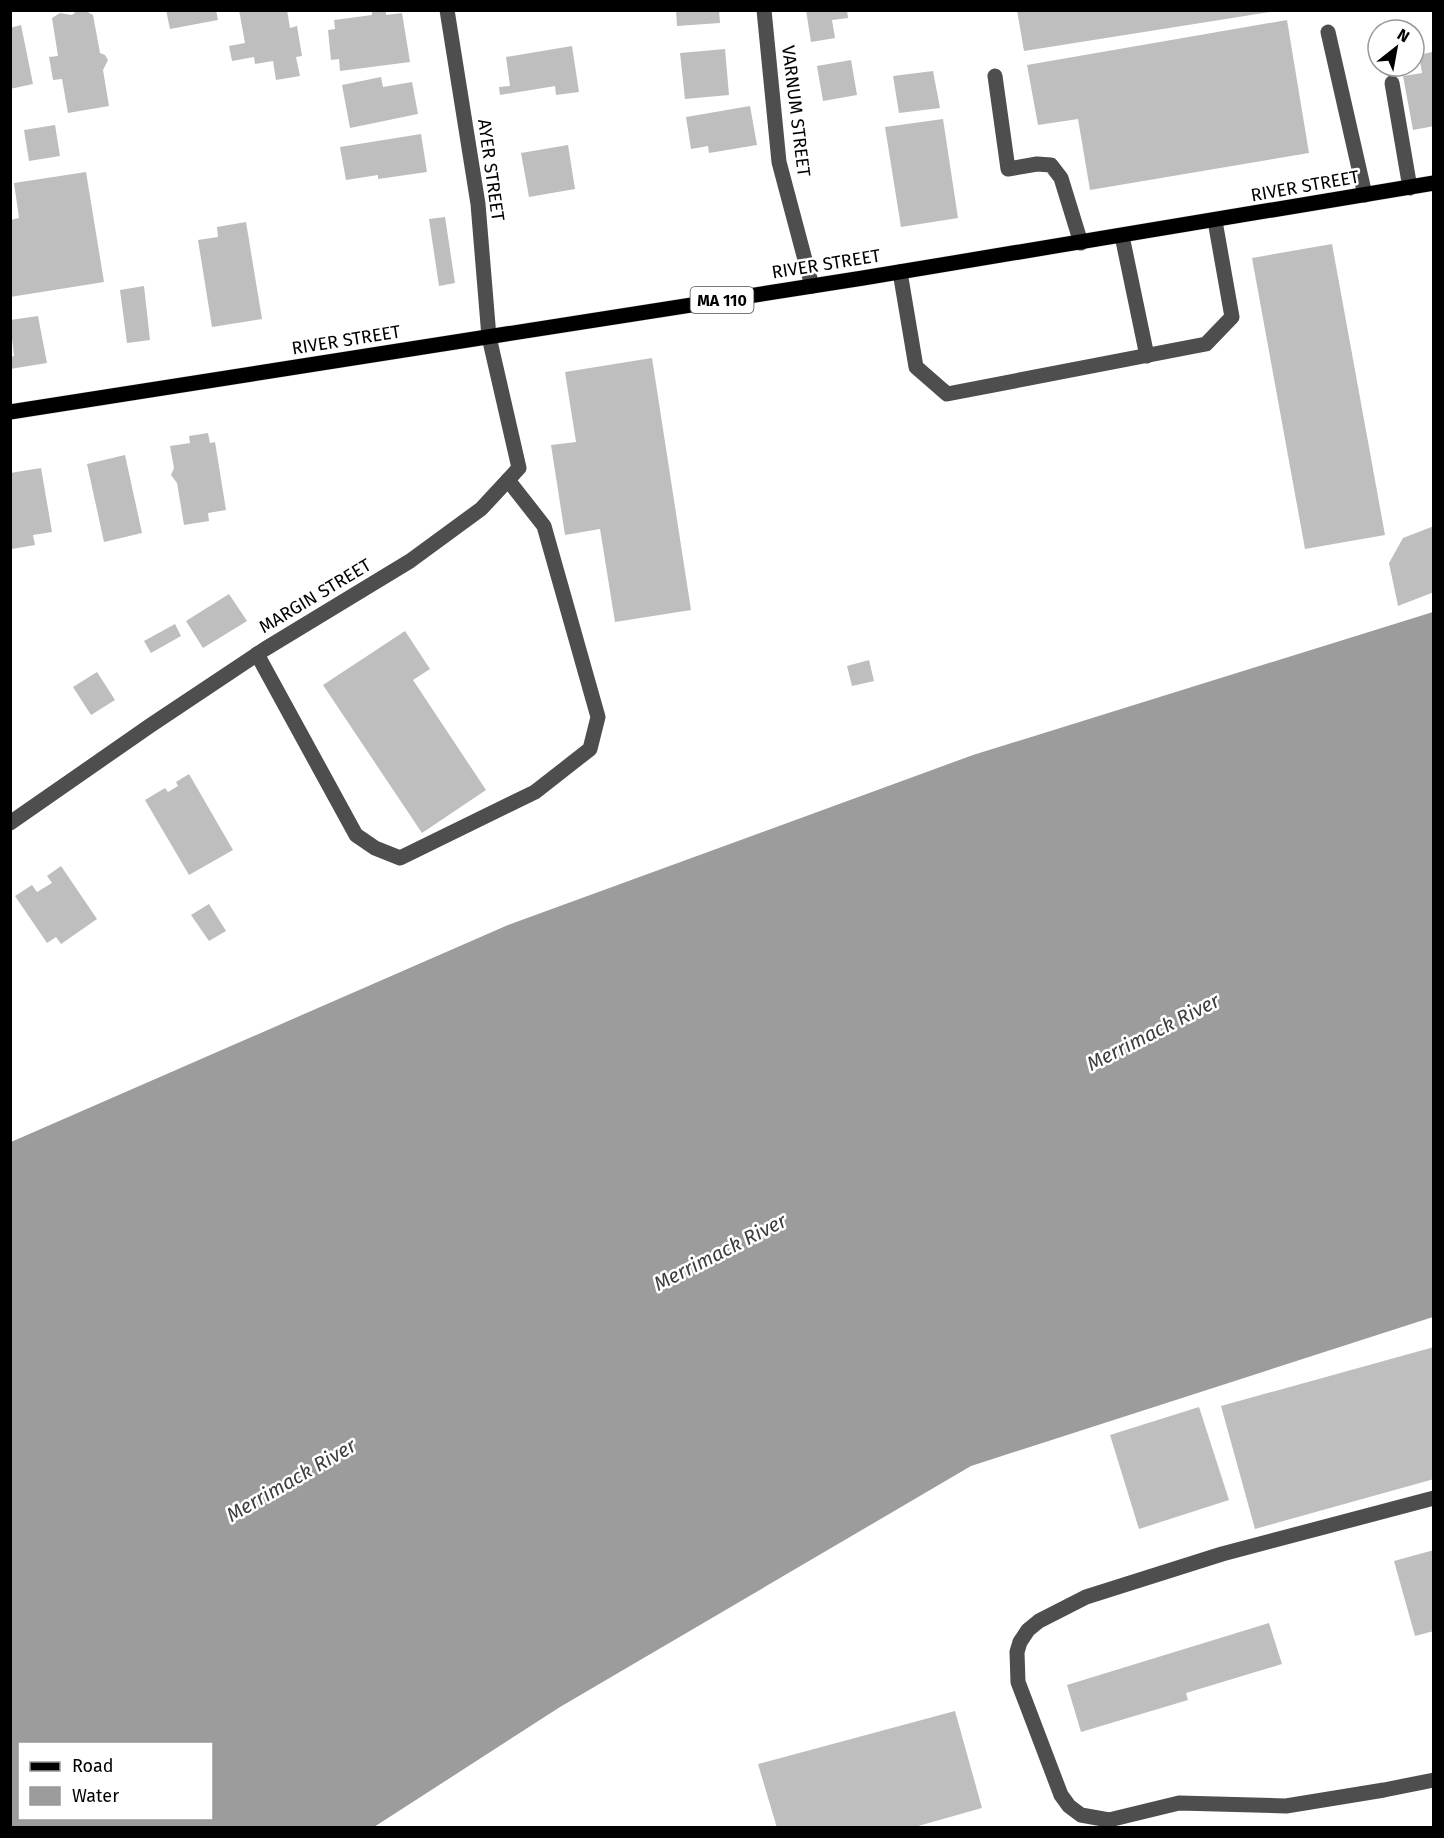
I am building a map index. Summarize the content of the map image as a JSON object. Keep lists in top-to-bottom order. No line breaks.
{"streets":{"main road":["RIVER STREET","MA 110"],"street":["VARNUM STREET","AYER STREET","MARGIN STREET"]},"crossings":[["VARNUM STREET","RIVER STREET"],["AYER STREET","RIVER STREET"],["AYER STREET","MARGIN STREET"],["RIVER STREET","MARGIN STREET"]],"water":["Merrimack River"],"legend":["Road","Water"],"north":"top right"}
